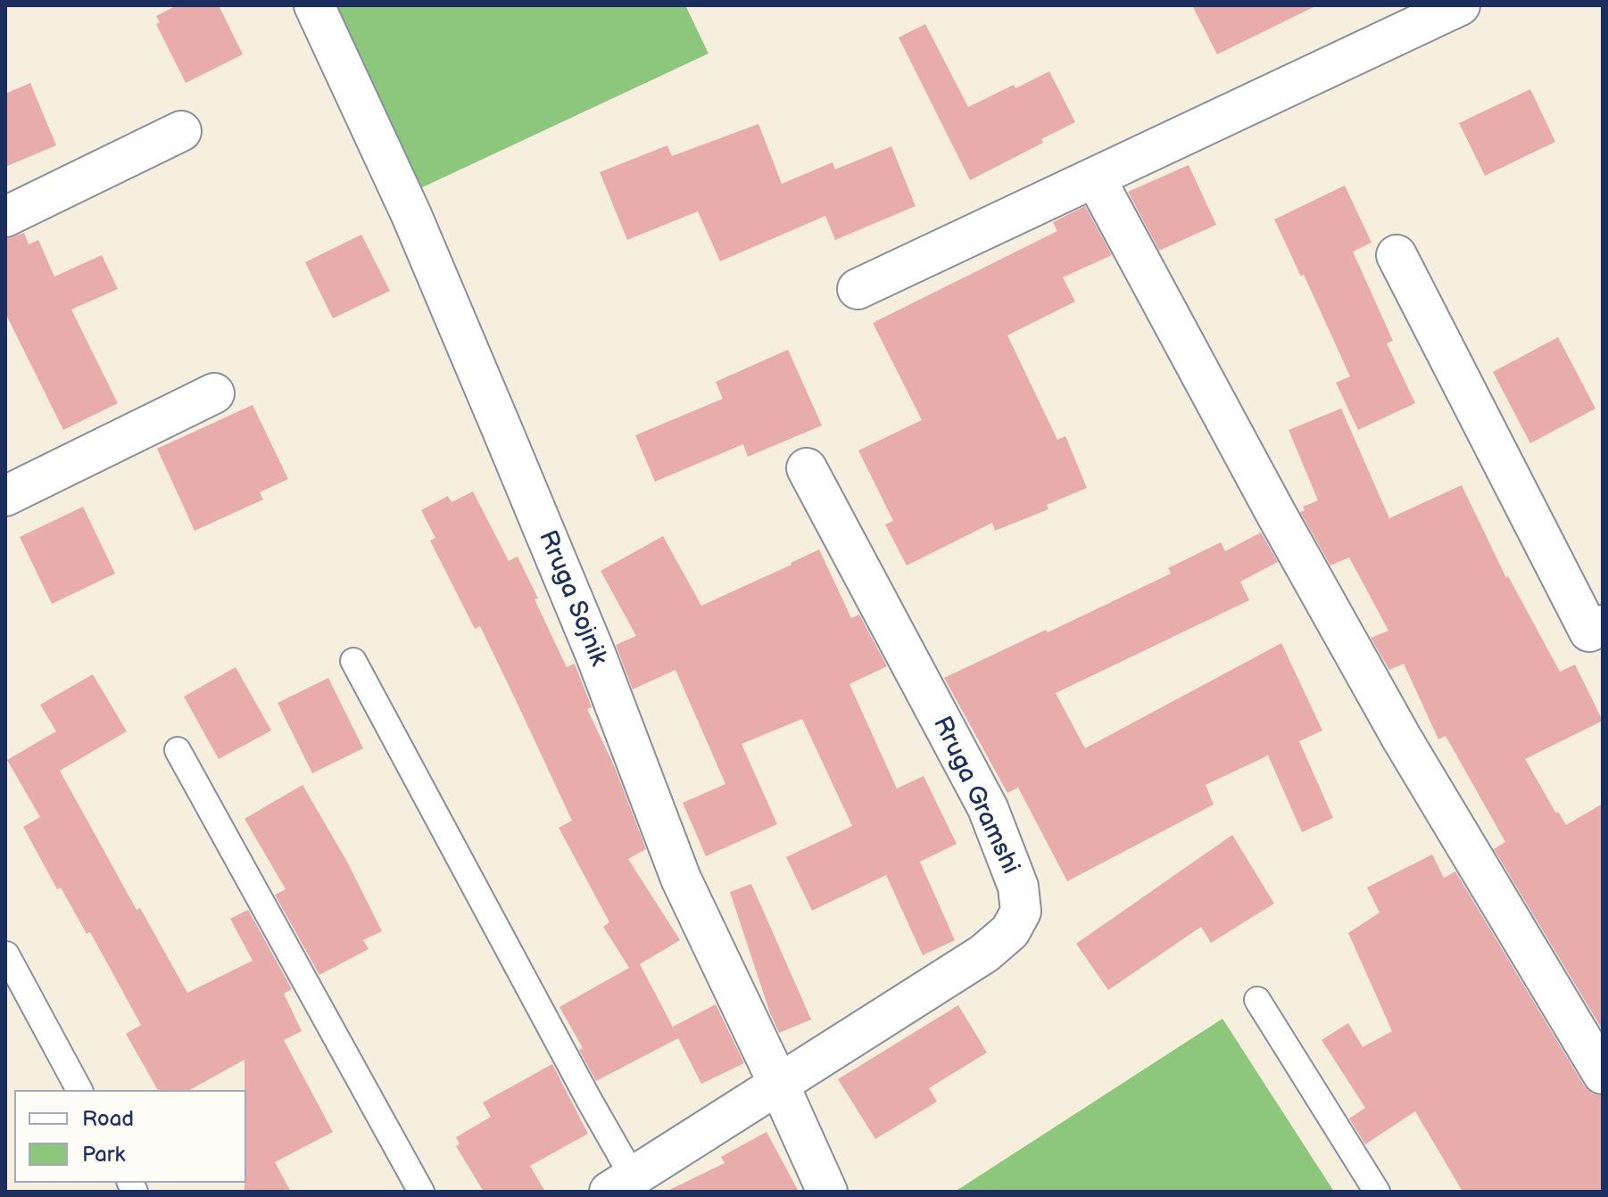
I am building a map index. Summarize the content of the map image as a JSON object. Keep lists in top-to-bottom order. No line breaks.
{"streets":{"street":["Rruga Sojnik","Rruga Gramshi"]},"crossings":[["Rruga Sojnik","Rruga Gramshi"]],"legend":["Road","Park"]}
